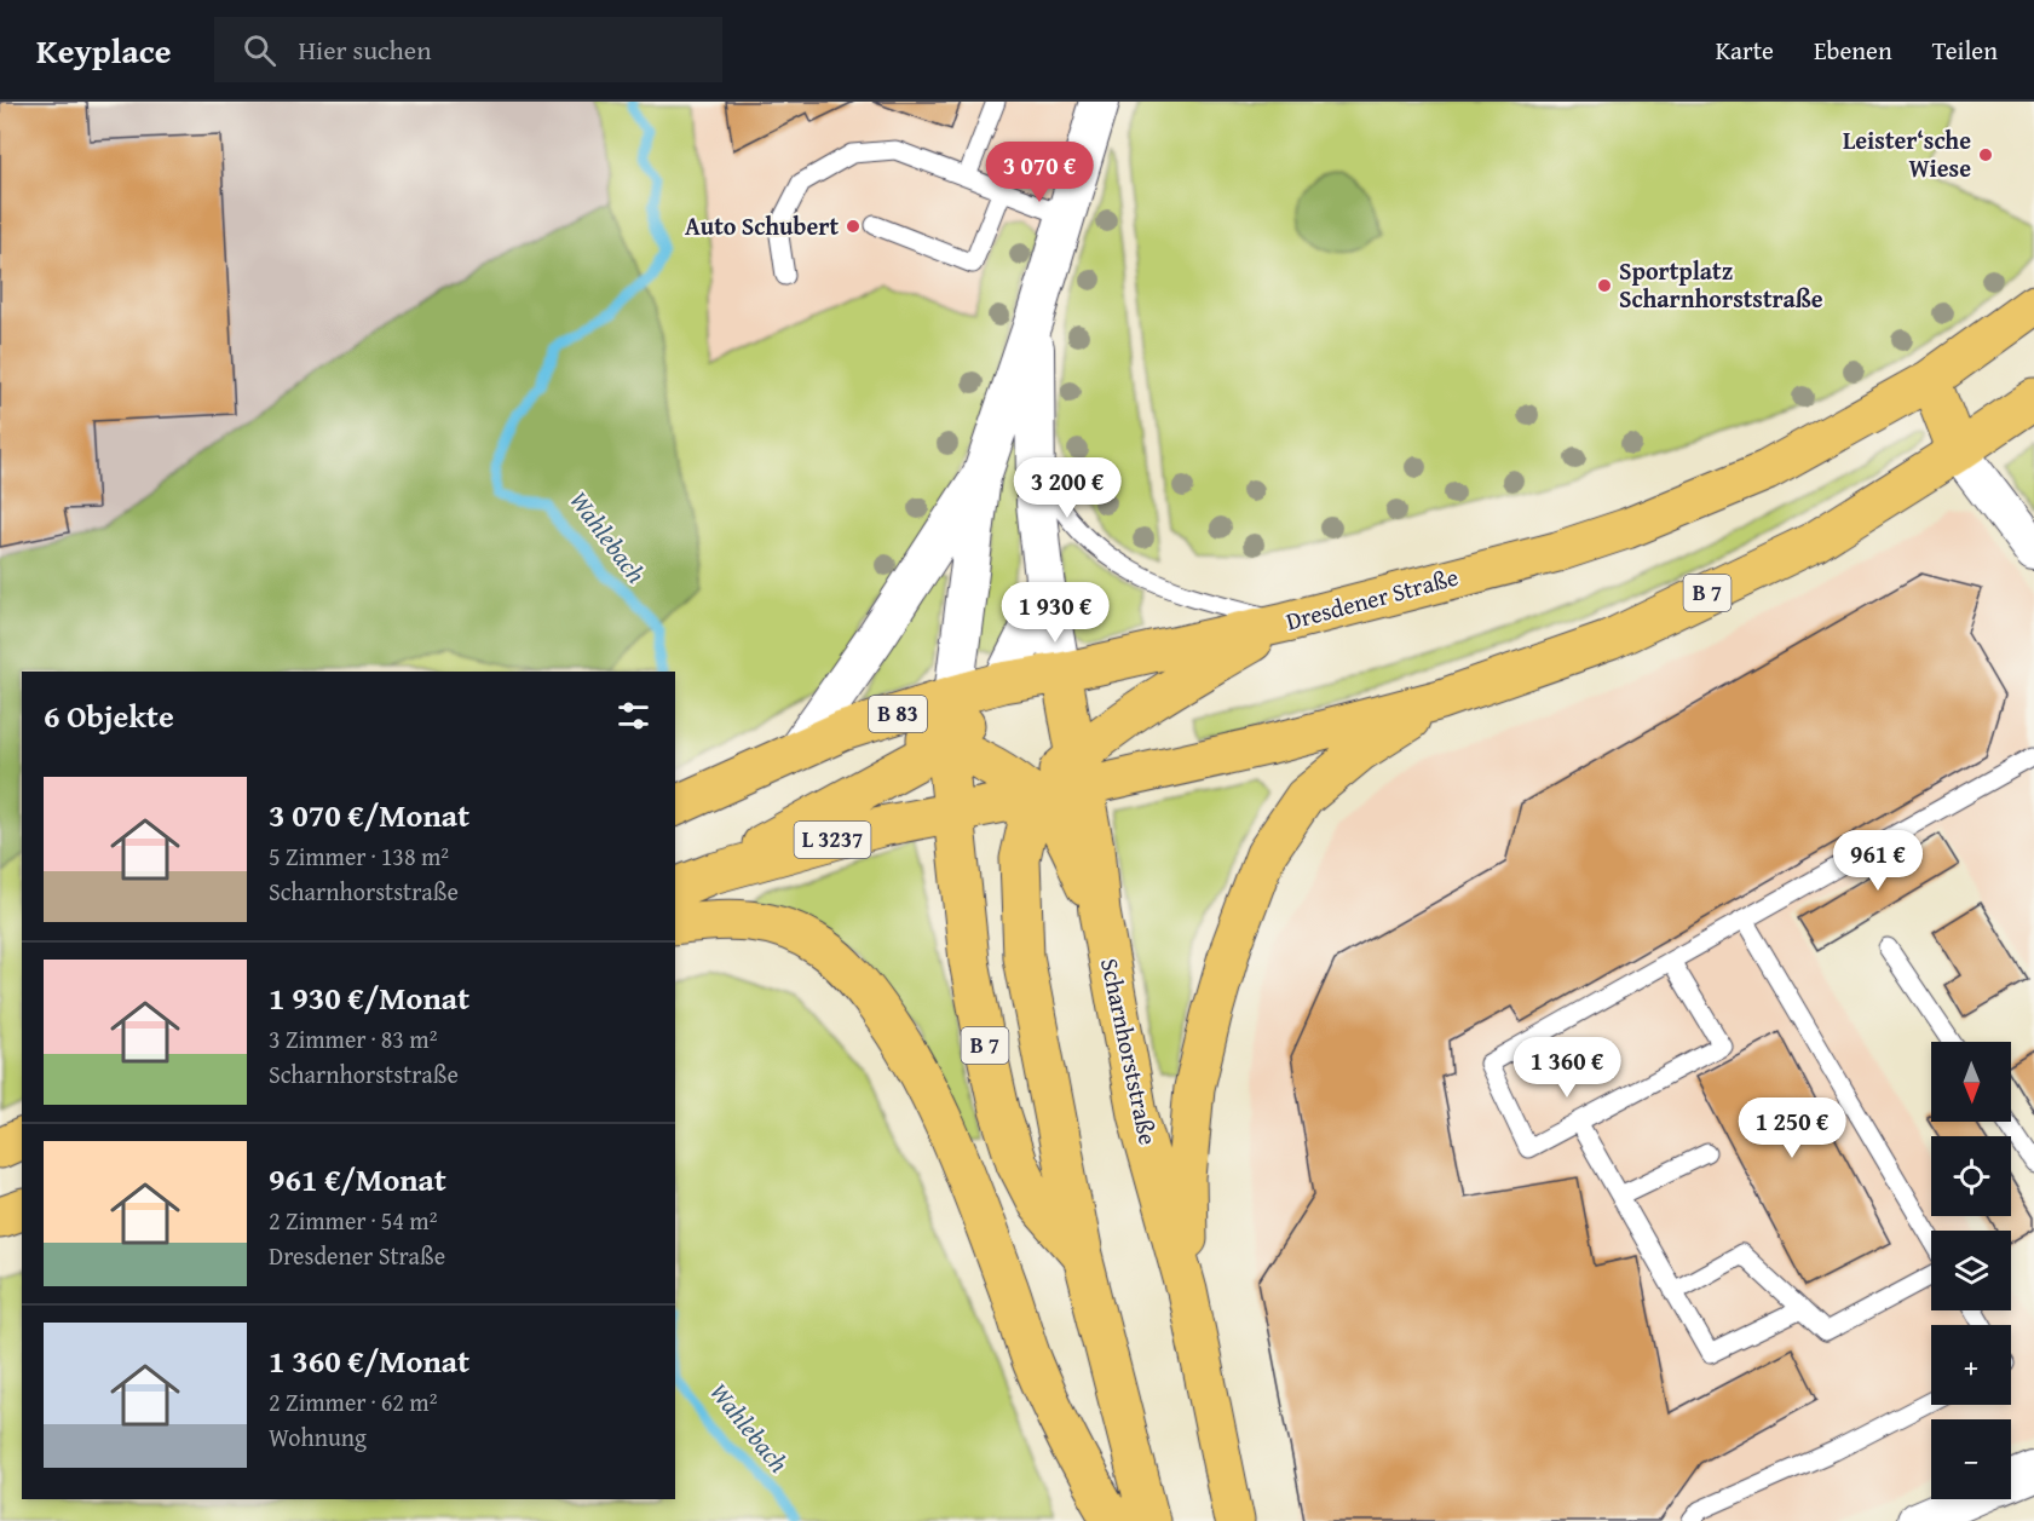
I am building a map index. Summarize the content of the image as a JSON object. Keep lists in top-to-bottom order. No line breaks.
{"streets":{"main road":["B 7","Dresdener Straße","B 83","L 3237","Scharnhorststraße"]},"crossings":[["B 7","Scharnhorststraße"],["Dresdener Straße","Scharnhorststraße"],["L 3237","Scharnhorststraße"]],"water":["Wahlebach"],"places":["Leister‘sche Wiese","Auto Schubert","Sportplatz Scharnhorststraße"],"north":"bottom","page":{"header":"Keyplace","search":"Hier suchen","nav":["Karte","Ebenen","Teilen"],"price":["3 070 €","3 200 €","1 930 €","961 €","1 360 €","1 250 €"],"heading":"6 Objekte","list":[{"name":"3 070 €/Monat","note":"5 Zimmer · 138 m² · Scharnhorststraße"},{"name":"1 930 €/Monat","note":"3 Zimmer · 83 m² · Scharnhorststraße"},{"name":"961 €/Monat","note":"2 Zimmer · 54 m² · Dresdener Straße"},{"name":"1 360 €/Monat","note":"2 Zimmer · 62 m² · Wohnung"}],"map_buttons":["+","−"]}}
